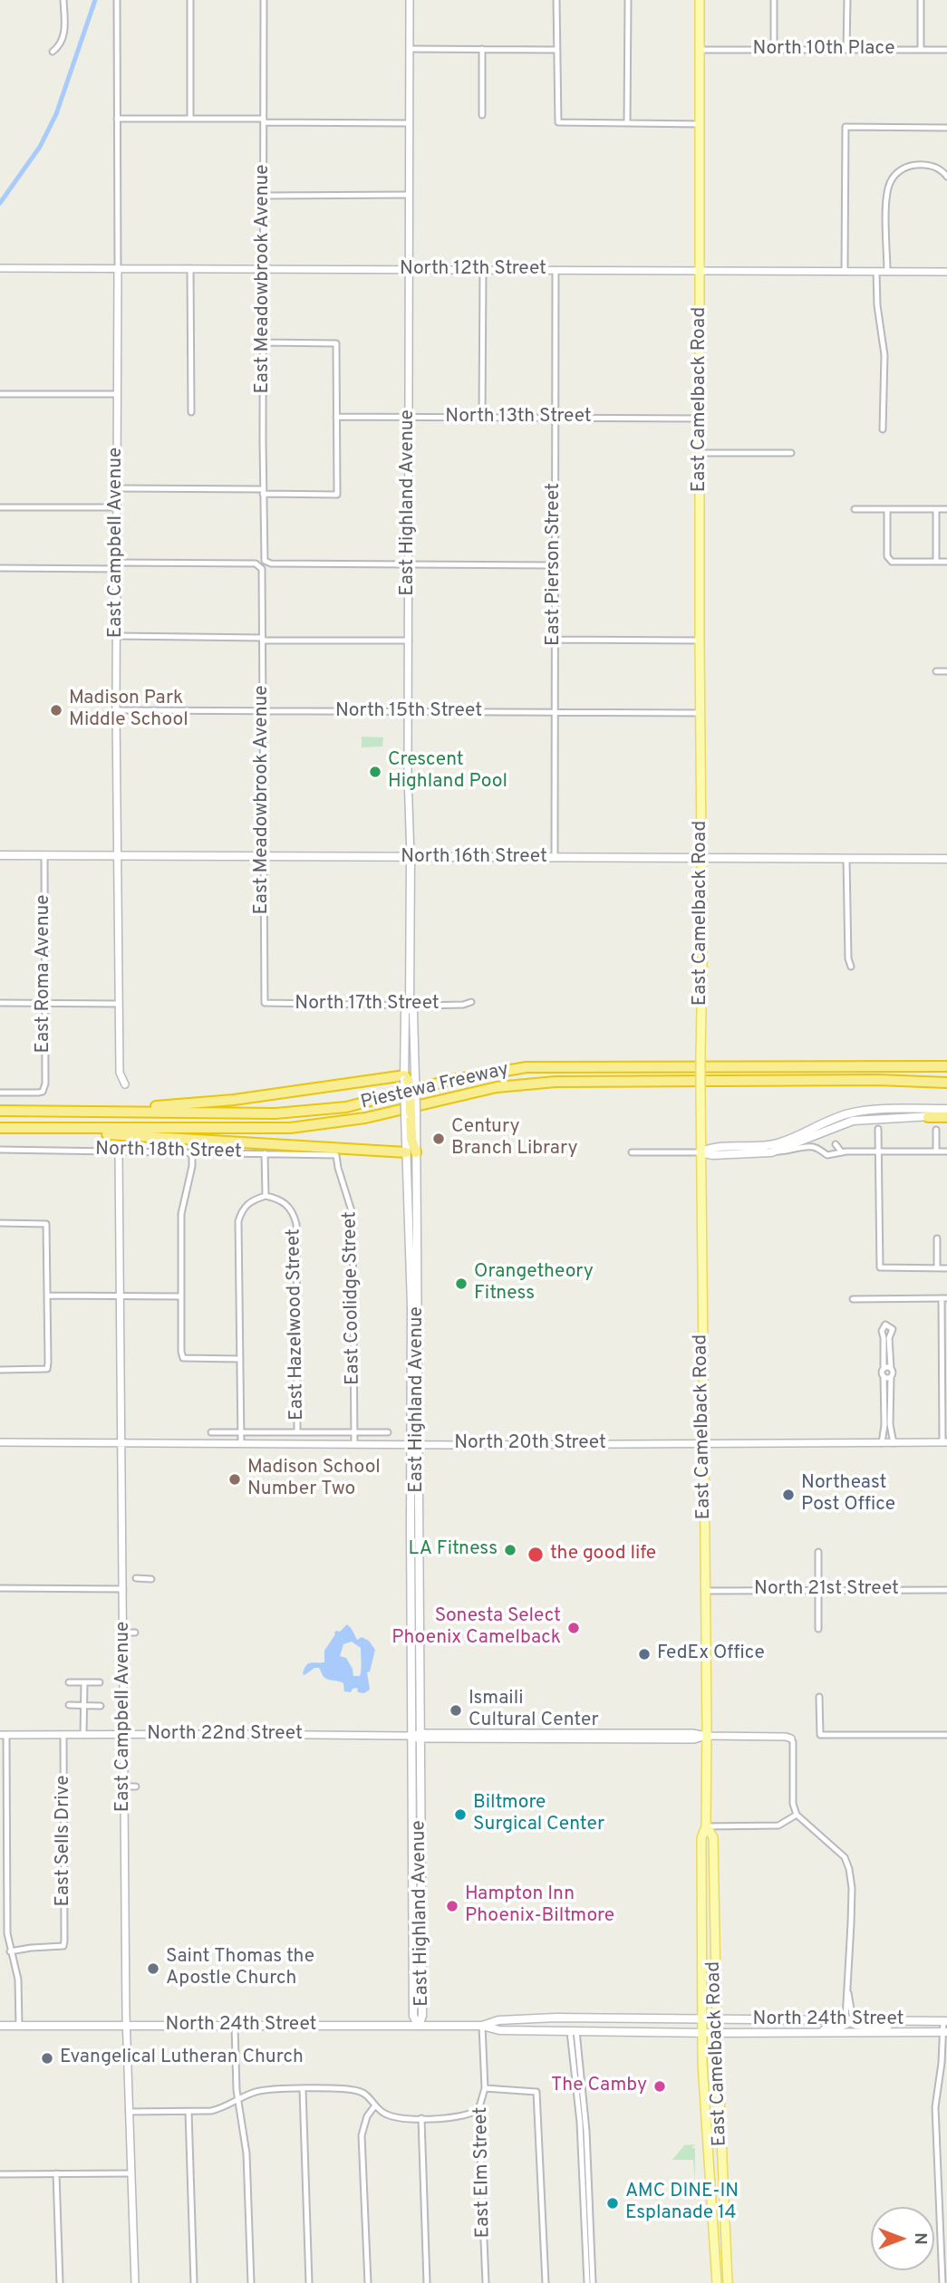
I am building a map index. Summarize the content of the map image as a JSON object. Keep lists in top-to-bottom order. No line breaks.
{"streets":{"highway":["Piestewa Freeway"],"main road":["East Camelback Road","East Highland Avenue","North 16th Street","North 24th Street"],"street":["North 10th Place","North 12th Street","East Meadowbrook Avenue","North 13th Street","East Campbell Avenue","East Pierson Street","North 15th Street","East Roma Avenue","North 17th Street","North 18th Street","East Coolidge Street","East Hazelwood Street","North 20th Street","North 21st Street","North 22nd Street","East Sells Drive","East Elm Street"]},"crossings":[["North 10th Place","East Camelback Road"],["North 12th Street","East Meadowbrook Avenue"],["North 12th Street","East Camelback Road"],["North 12th Street","East Highland Avenue"],["North 12th Street","East Campbell Avenue"],["North 12th Street","East Pierson Street"],["East Meadowbrook Avenue","East Highland Avenue"],["East Meadowbrook Avenue","East Campbell Avenue"],["East Meadowbrook Avenue","North 15th Street"],["East Meadowbrook Avenue","North 16th Street"],["East Meadowbrook Avenue","North 17th Street"],["East Camelback Road","North 13th Street"],["East Camelback Road","North 15th Street"],["East Camelback Road","North 16th Street"],["East Camelback Road","North 20th Street"],["East Camelback Road","North 21st Street"],["East Camelback Road","North 22nd Street"],["East Camelback Road","North 24th Street"],["North 13th Street","East Highland Avenue"],["North 13th Street","East Pierson Street"],["East Highland Avenue","North 15th Street"],["East Highland Avenue","North 16th Street"],["East Highland Avenue","North 17th Street"],["East Highland Avenue","North 20th Street"],["East Highland Avenue","North 22nd Street"],["East Highland Avenue","North 24th Street"],["East Campbell Avenue","North 15th Street"],["East Campbell Avenue","North 16th Street"],["East Campbell Avenue","North 18th Street"],["East Campbell Avenue","North 20th Street"],["East Campbell Avenue","North 22nd Street"],["East Campbell Avenue","North 24th Street"],["East Pierson Street","North 15th Street"],["East Pierson Street","North 16th Street"],["North 16th Street","East Roma Avenue"],["North 18th Street","East Coolidge Street"],["East Coolidge Street","North 20th Street"],["North 22nd Street","East Sells Drive"],["North 24th Street","East Elm Street"]],"places":["Madison Park Middle School","Crescent Highland Pool","Century Branch Library","Orangetheory Fitness","Madison School Number Two","Northeast Post Office","LA Fitness","the good life","Sonesta Select Phoenix Camelback","FedEx Office","Ismaili Cultural Center","Biltmore Surgical Center","Hampton Inn Phoenix-Biltmore","Saint Thomas the Apostle Church","Evangelical Lutheran Church","The Camby","AMC DINE-IN Esplanade 14"],"north":"right"}
